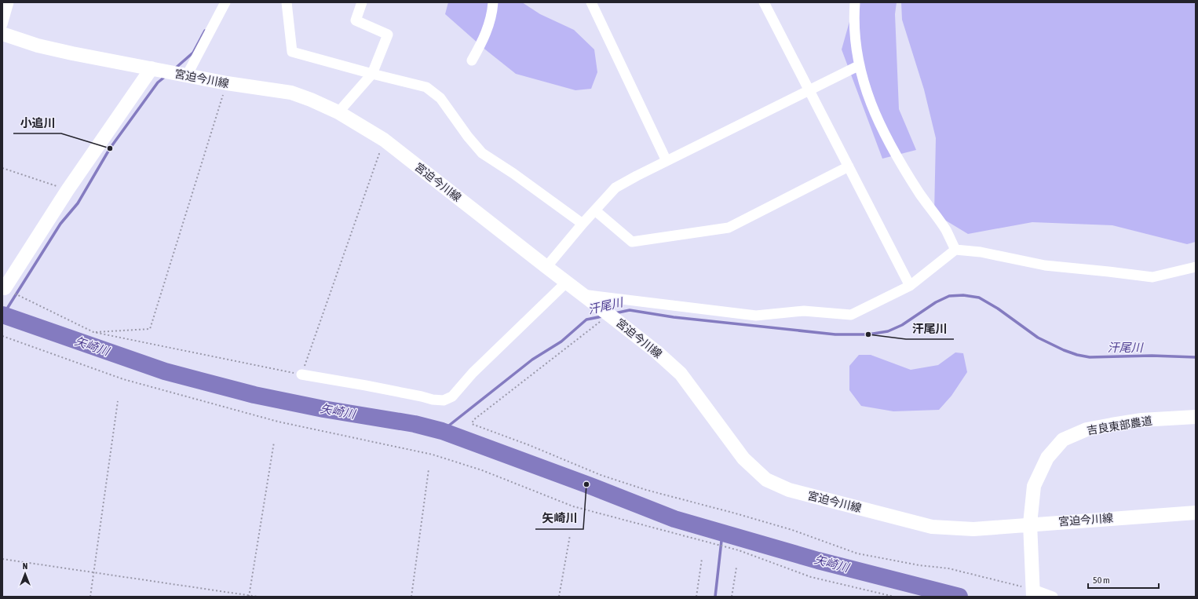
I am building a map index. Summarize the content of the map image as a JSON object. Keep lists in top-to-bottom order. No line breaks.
{"streets":{"main road":["宮迫今川線","吉良東部農道"]},"crossings":[["宮迫今川線","吉良東部農道"]],"water":["汗尾川","矢崎川"],"places":["小追川","汗尾川","矢崎川"],"scale_bar":"50 m","north":"top"}
